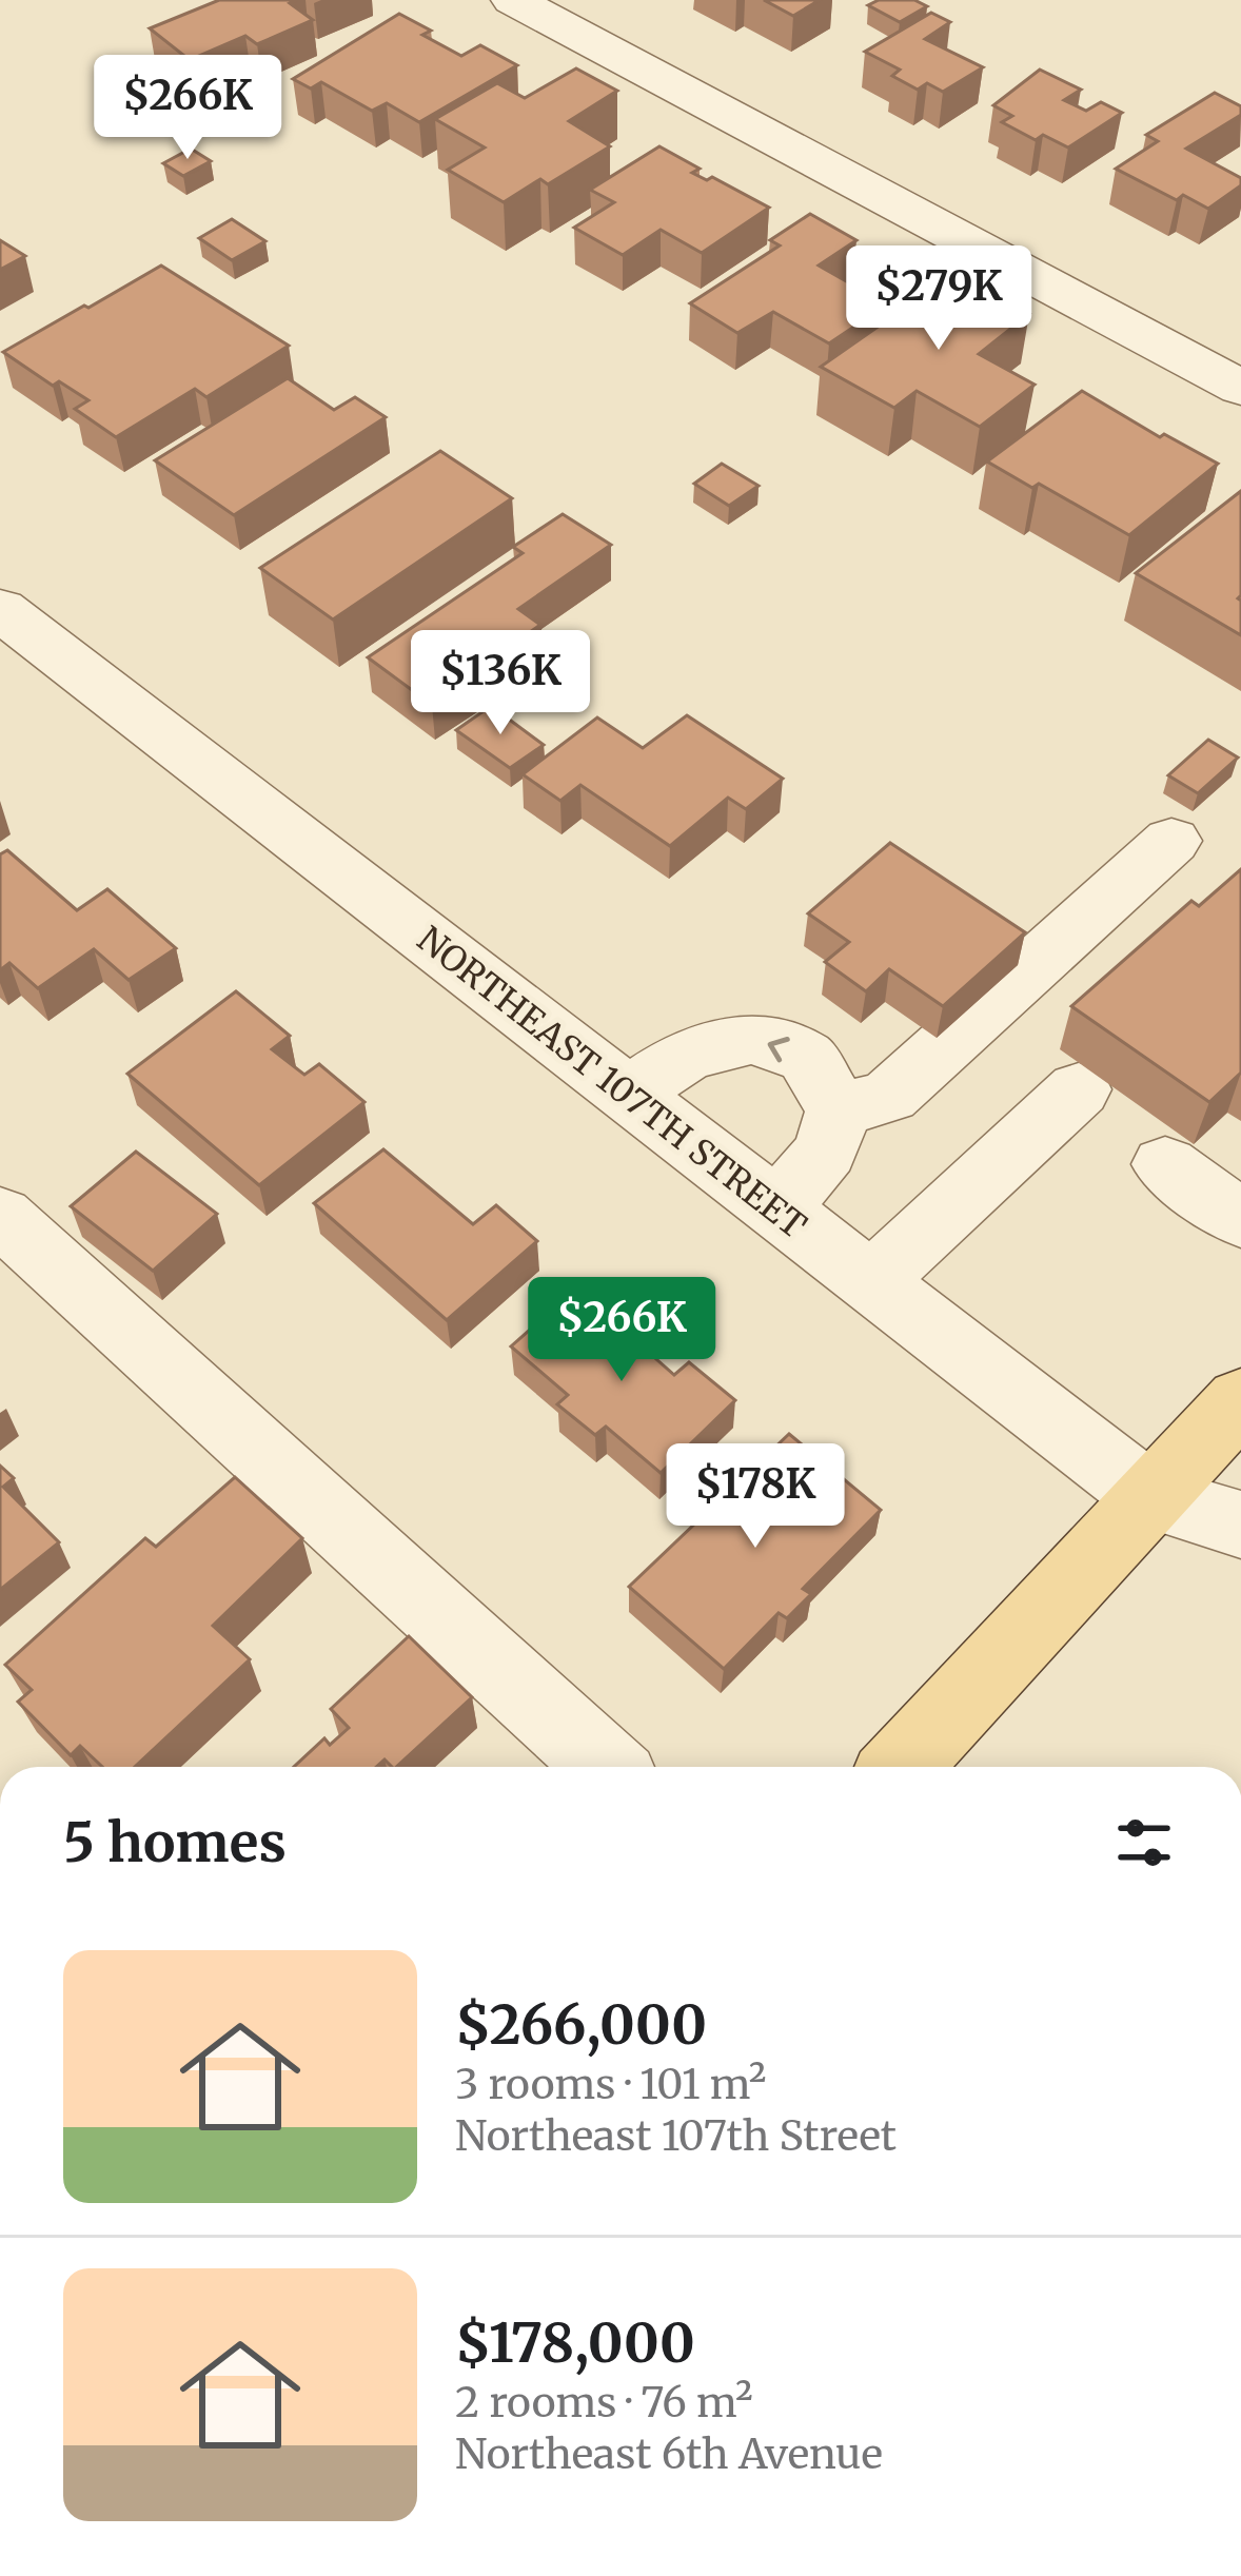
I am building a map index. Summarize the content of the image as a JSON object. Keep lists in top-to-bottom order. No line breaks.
{"streets":{"street":["NORTHEAST 107TH STREET"]},"page":{"price":["$266K","$279K","$136K","$266K","$178K"],"heading":"5 homes","list":[{"name":"$266,000","note":"3 rooms · 101 m² · Northeast 107th Street"},{"name":"$178,000","note":"2 rooms · 76 m² · Northeast 6th Avenue"}]}}
